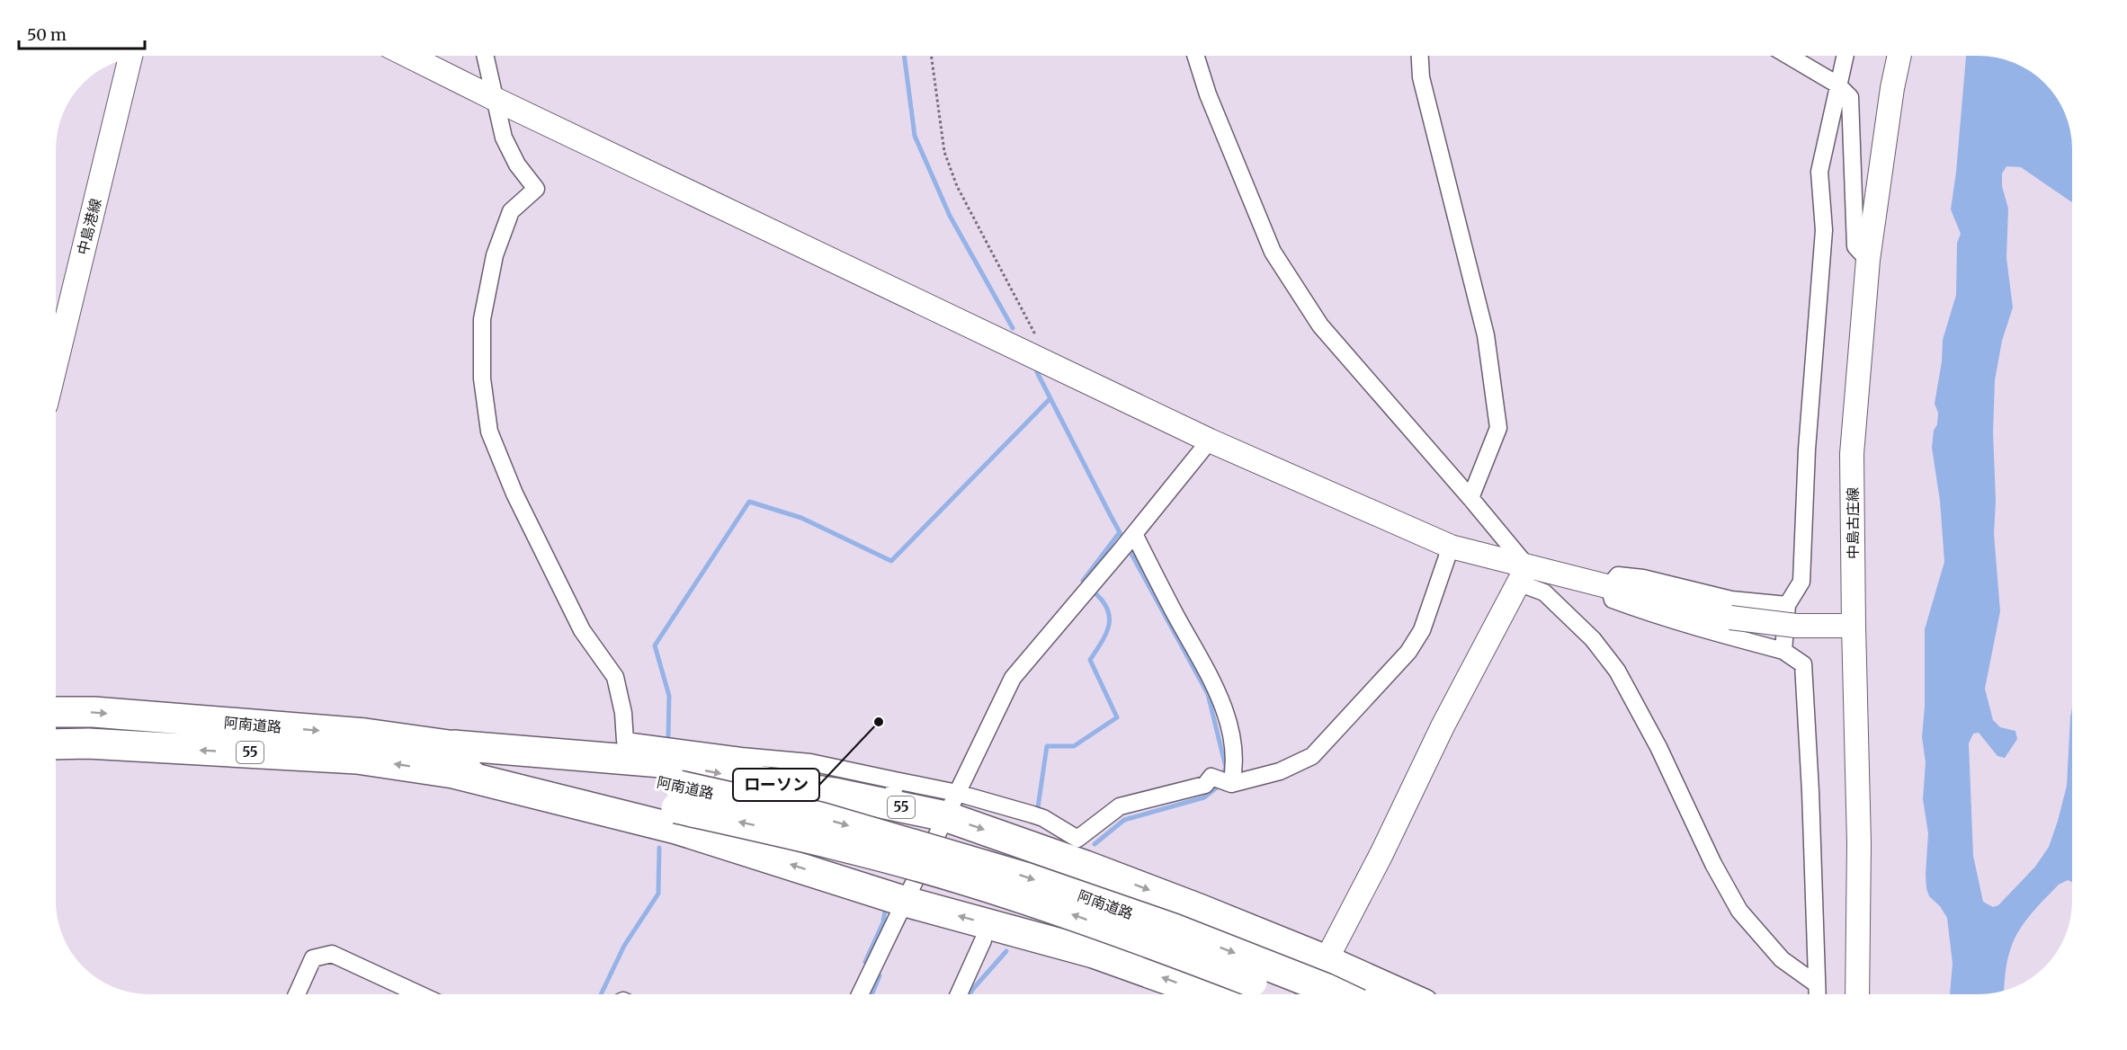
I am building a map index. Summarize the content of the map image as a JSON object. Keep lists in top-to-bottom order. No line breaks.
{"streets":{"highway":["阿南道路","55"],"street":["中島港線","中島古庄線"]},"crossings":[["阿南道路","55"]],"places":["ローソン"],"scale_bar":"50 m"}
